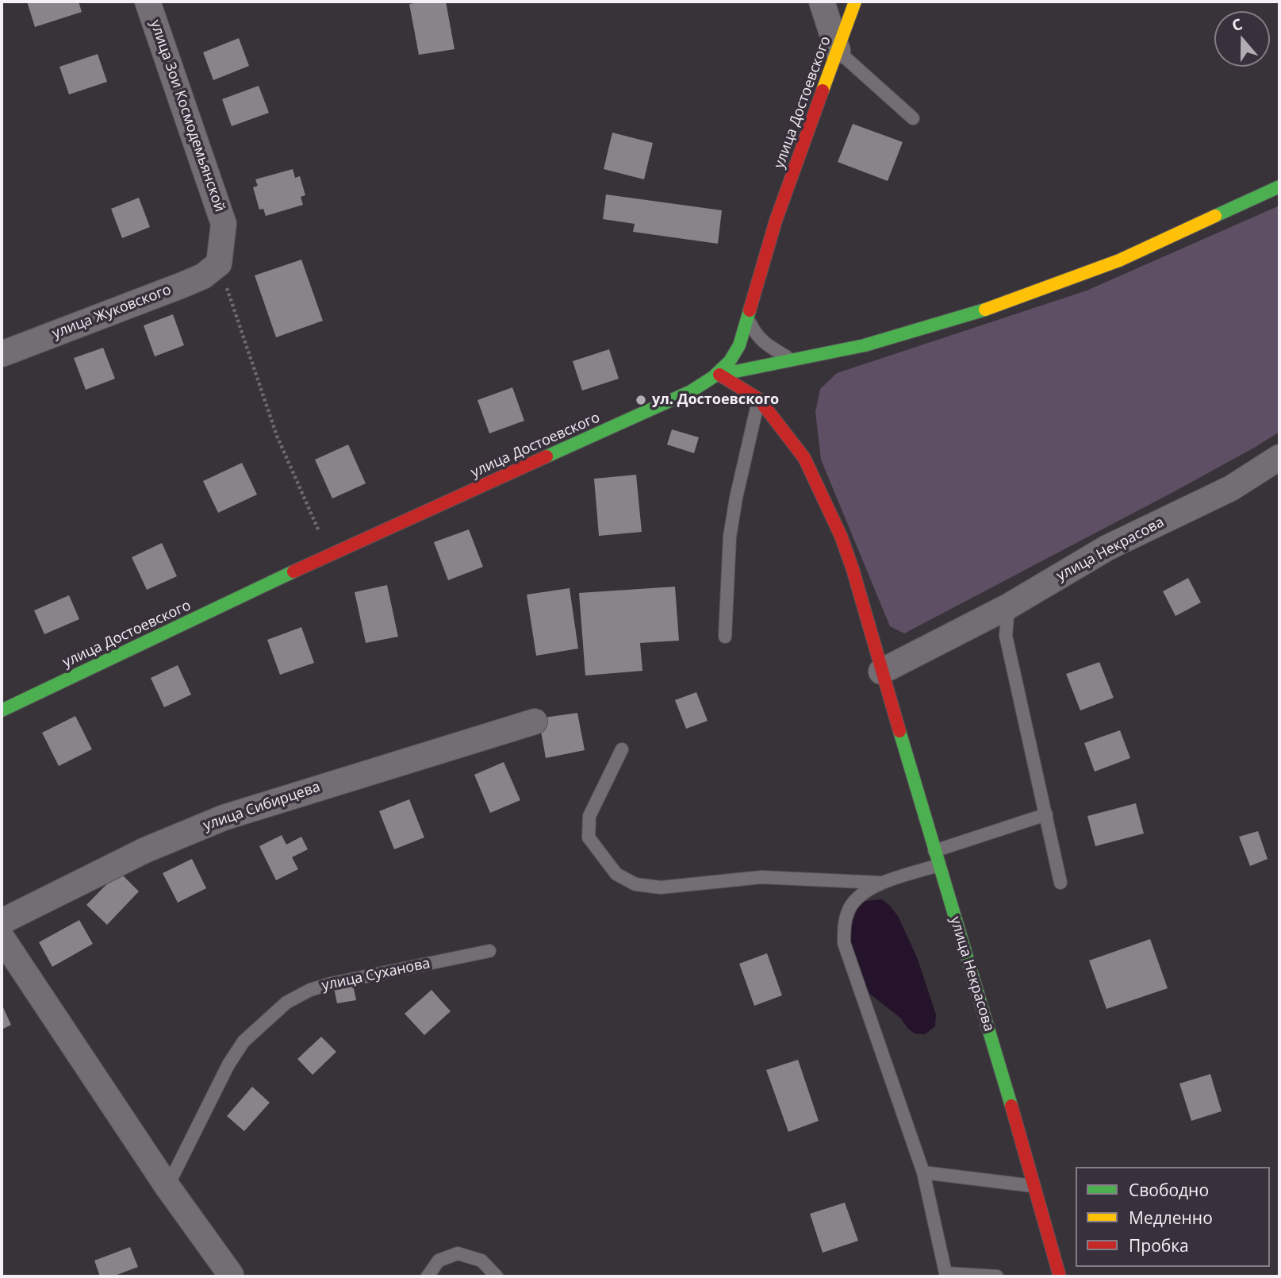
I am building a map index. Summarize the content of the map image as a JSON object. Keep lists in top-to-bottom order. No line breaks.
{"streets":{"main road":["улица Достоевского","улица Некрасова"],"street":["улица Зои Космодемьянской","улица Жуковского","улица Сибирцева"],"lane":["улица Суханова"]},"crossings":[["улица Достоевского","улица Некрасова"],["улица Зои Космодемьянской","улица Жуковского"]],"places":["ул. Достоевского"],"legend":["Свободно","Медленно","Пробка"],"north":"top"}
